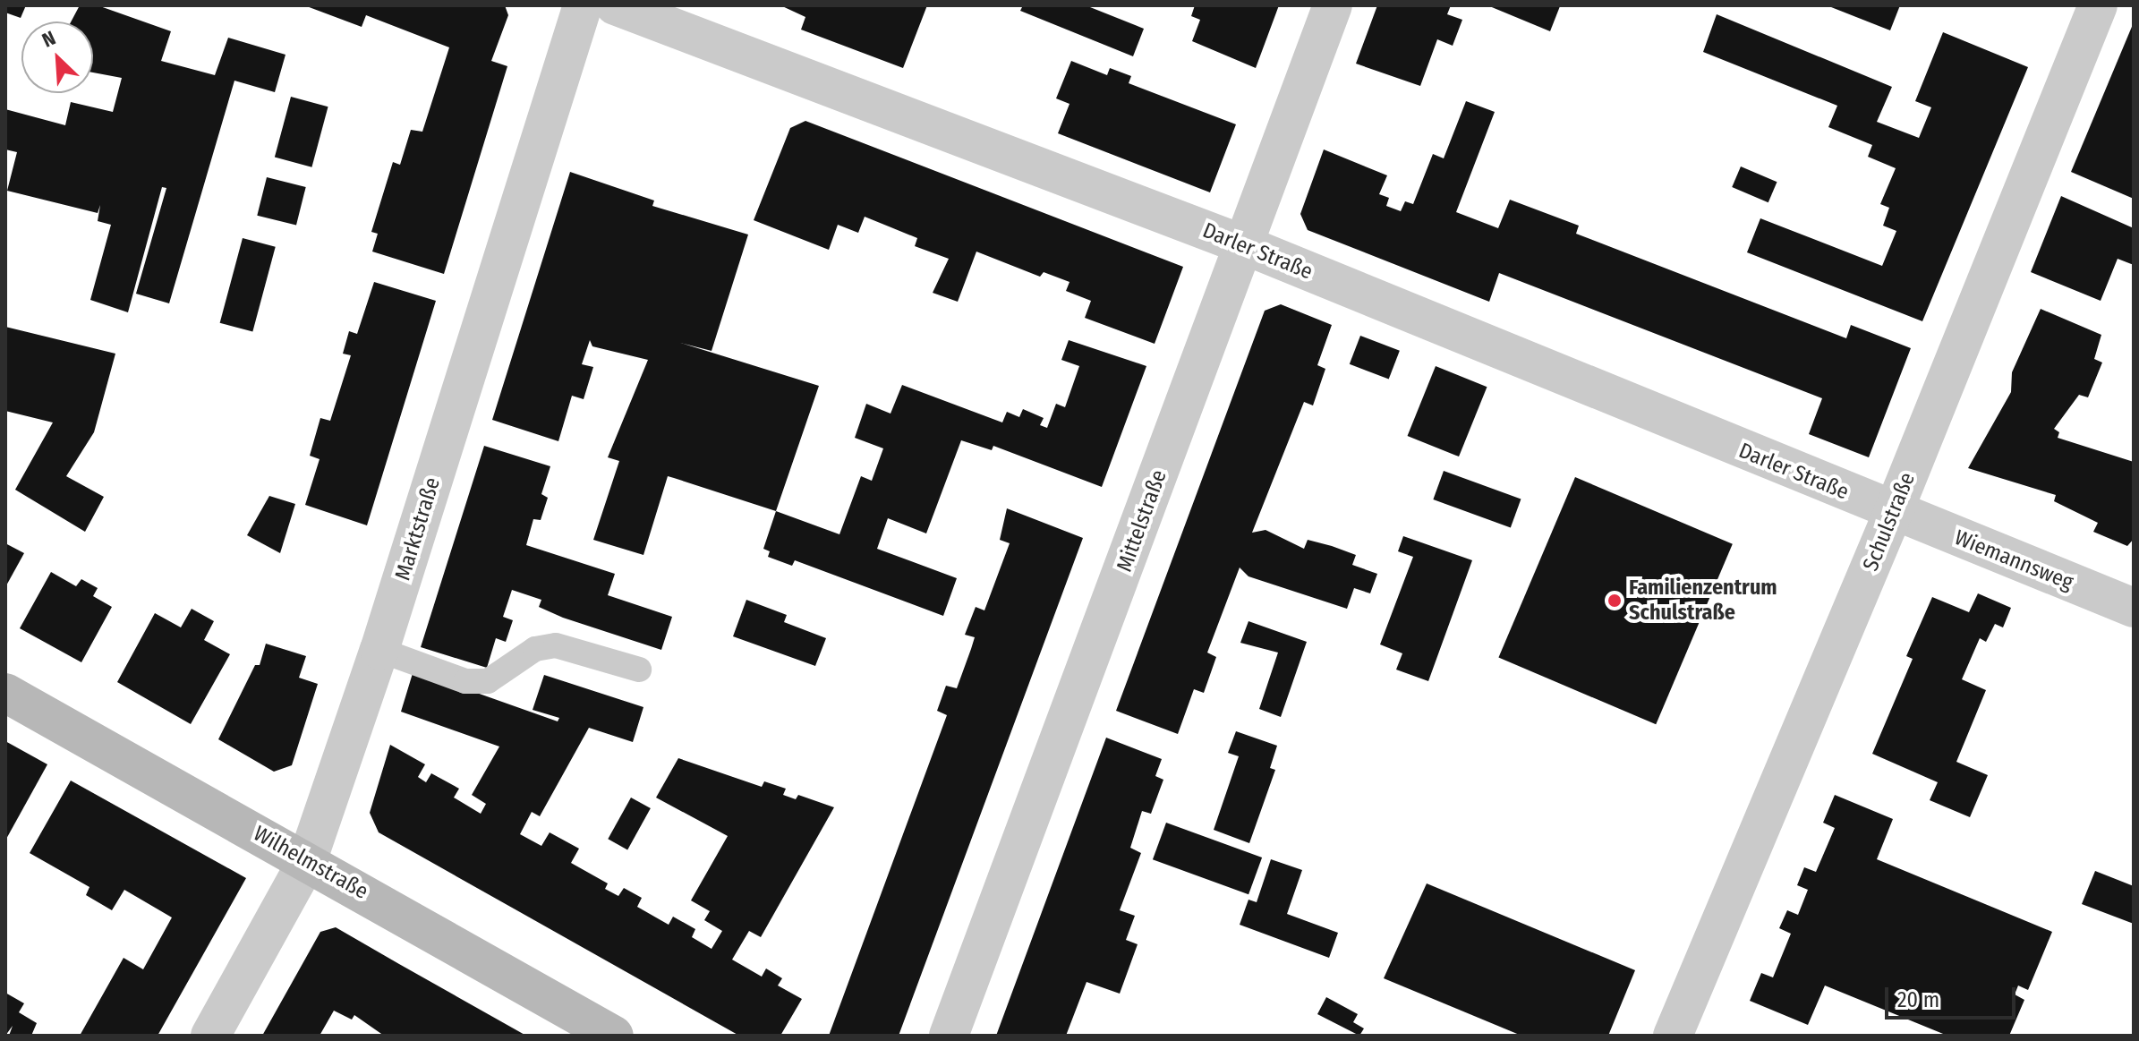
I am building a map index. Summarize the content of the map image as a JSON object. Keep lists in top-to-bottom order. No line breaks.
{"streets":{"street":["Darler Straße","Mittelstraße","Schulstraße","Marktstraße","Wiemannsweg","Wilhelmstraße"]},"crossings":[["Darler Straße","Mittelstraße"],["Darler Straße","Schulstraße"],["Darler Straße","Wiemannsweg"],["Schulstraße","Wiemannsweg"],["Marktstraße","Wilhelmstraße"]],"places":["Familienzentrum Schulstraße"],"scale_bar":"20 m","north":"top left"}
